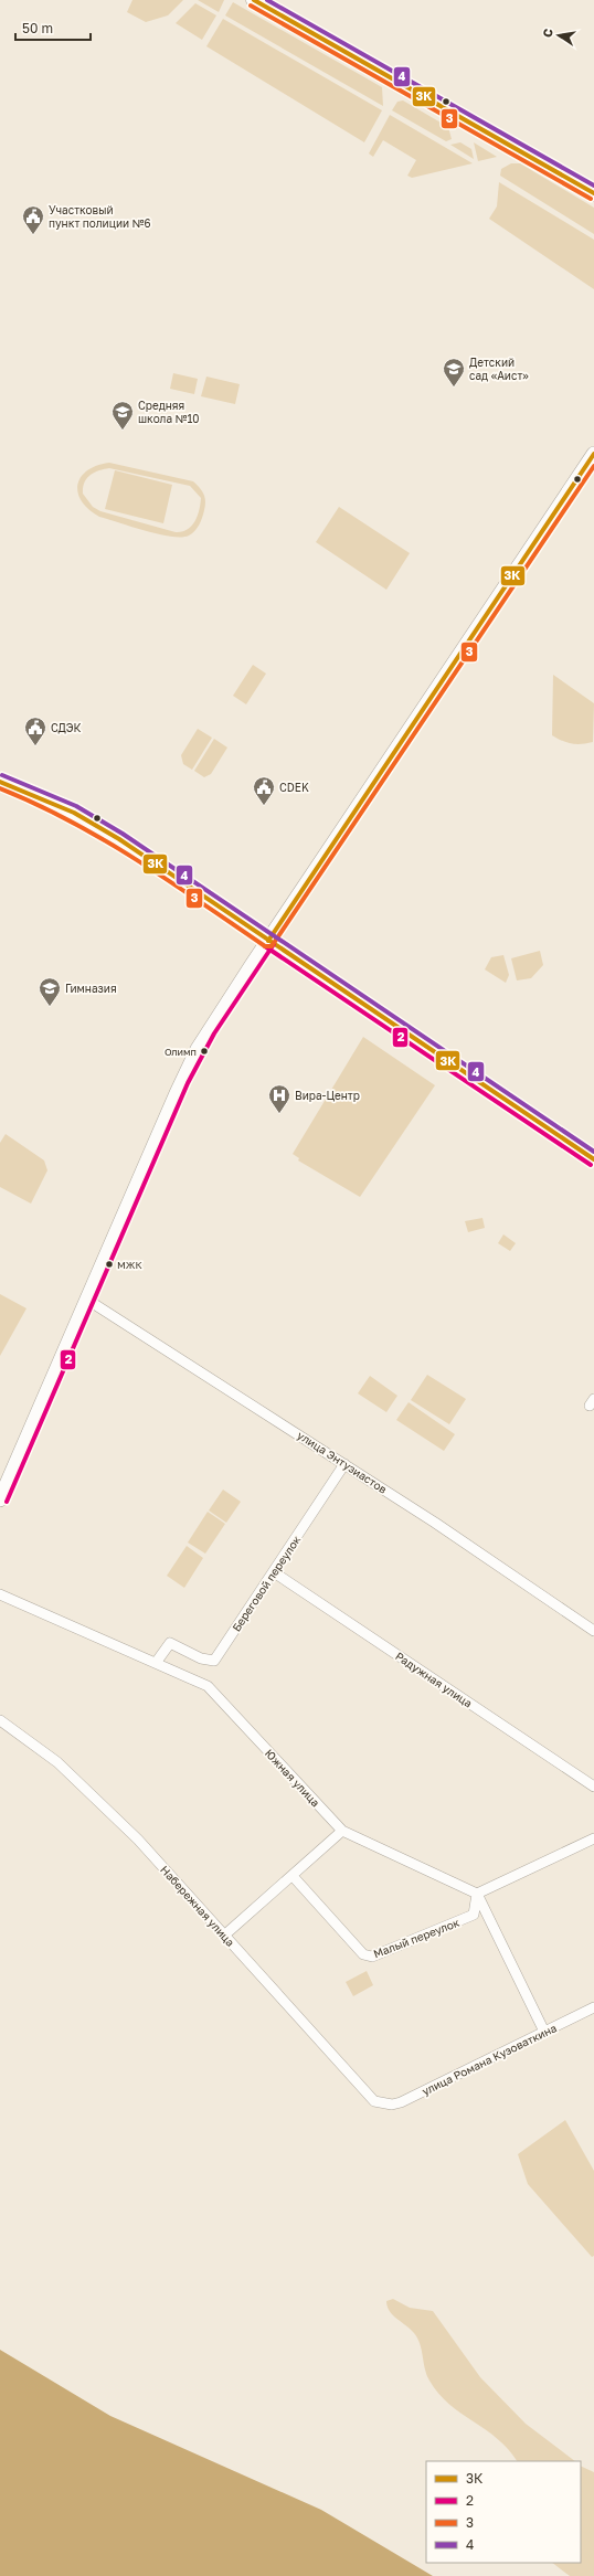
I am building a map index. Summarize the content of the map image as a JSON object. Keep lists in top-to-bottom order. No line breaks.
{"streets":{"street":["улица Энтузиастов","Береговой переулок","Радужная улица","Южная улица","Набережная улица","Малый переулок","улица Романа Кузоваткина"]},"crossings":[["улица Энтузиастов","Береговой переулок"],["Береговой переулок","Радужная улица"],["Береговой переулок","Южная улица"],["Южная улица","Малый переулок"],["Набережная улица","улица Романа Кузоваткина"]],"places":{"public building":["Участковый пункт полиции №6","СДЭК","CDEK"],"school or university":["Детский сад «Аист»","Средняя школа №10","Гимназия"],"other":["Олимп","МЖК"],"hospital":["Вира-Центр"]},"lines":["transit line 3К","transit line 4","transit line 3","transit line 2"],"legend":["3К","2","3","4"],"scale_bar":"50 m","north":"left"}
